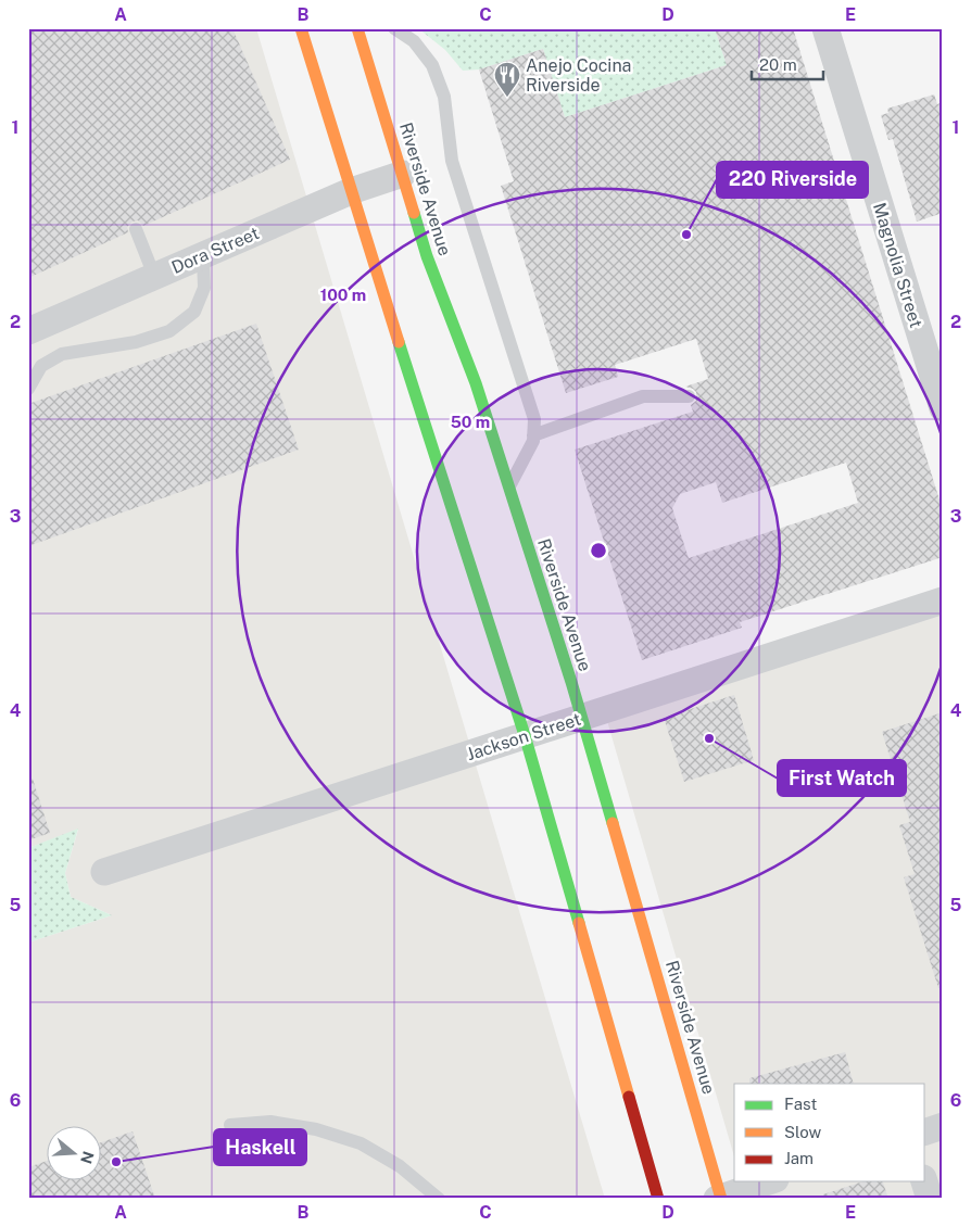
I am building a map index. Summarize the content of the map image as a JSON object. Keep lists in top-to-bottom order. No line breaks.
{"streets":{"main road":["Riverside Avenue"],"street":["Dora Street","Magnolia Street","Jackson Street"]},"crossings":[["Riverside Avenue","Dora Street"],["Riverside Avenue","Jackson Street"]],"places":{"restaurant":["Anejo Cocina Riverside"],"other":["220 Riverside","First Watch","Haskell"]},"legend":["Fast","Slow","Jam"],"scale_bar":"20 m","north":"right","grid":{"columns":["A","B","C","D","E"],"rows":["1","2","3","4","5","6"]},"rings":["100 m","50 m"]}
